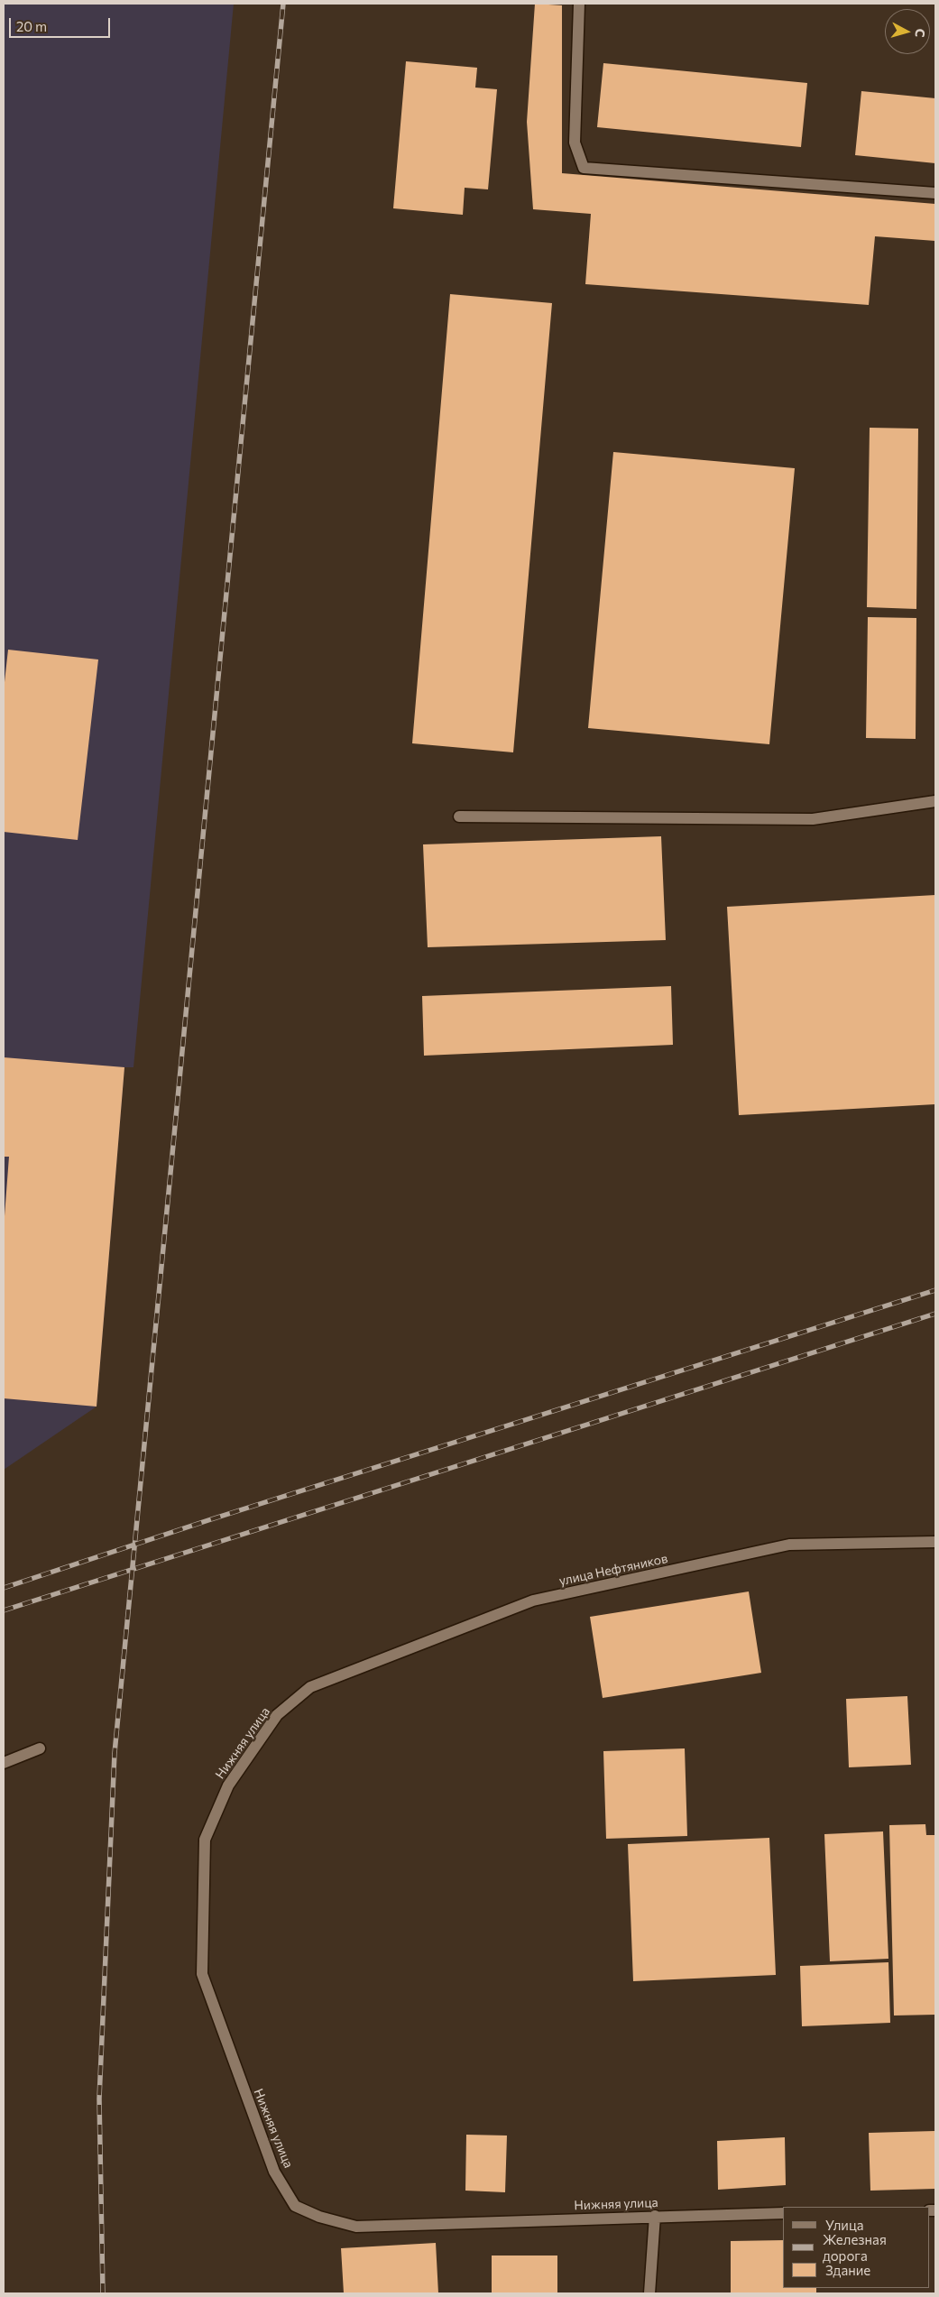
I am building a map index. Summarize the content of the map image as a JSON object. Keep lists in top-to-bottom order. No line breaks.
{"streets":{"street":["улица Нефтяников","Нижняя улица"]},"crossings":[["улица Нефтяников","Нижняя улица"]],"legend":["Улица","Железная дорога","Здание"],"scale_bar":"20 m","north":"right"}
